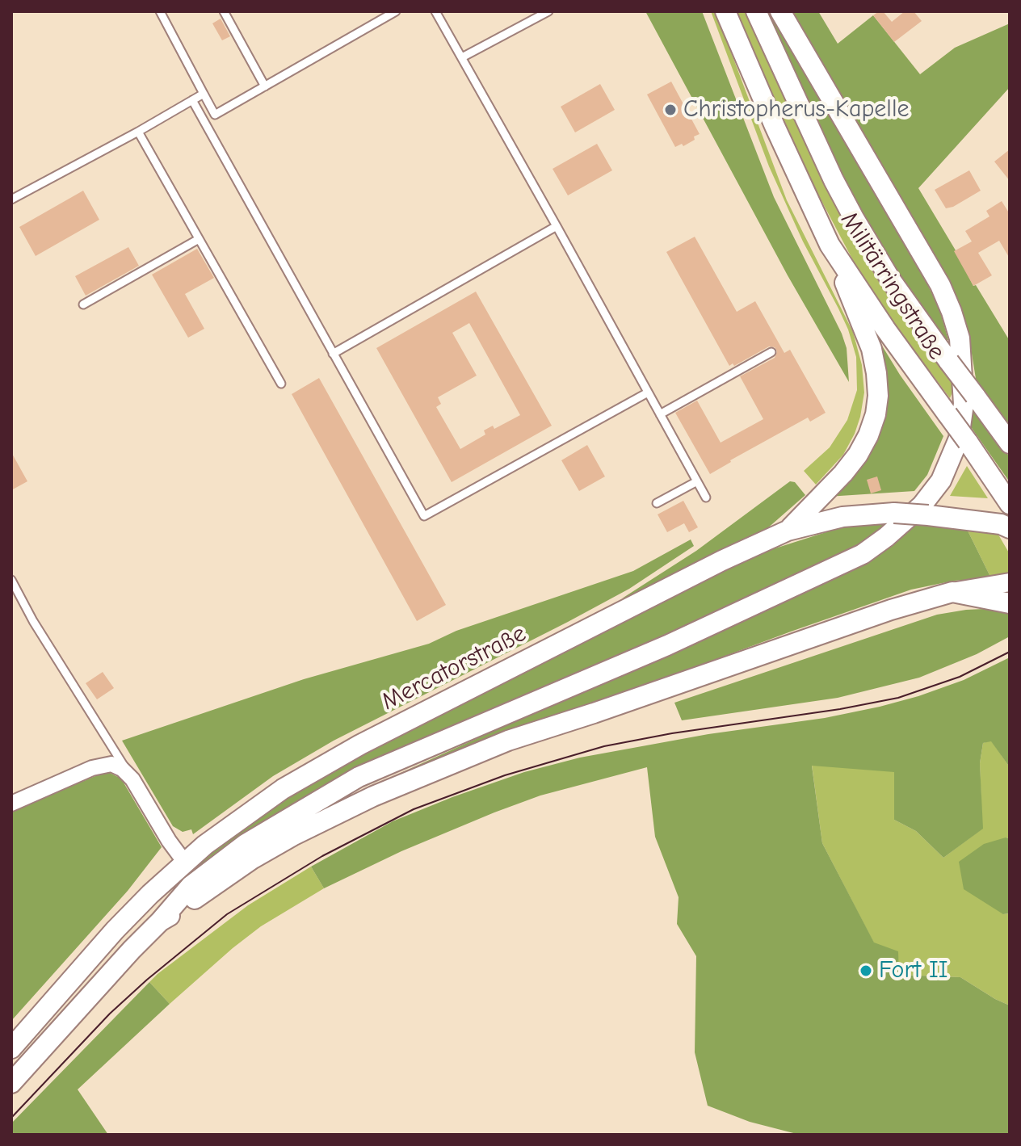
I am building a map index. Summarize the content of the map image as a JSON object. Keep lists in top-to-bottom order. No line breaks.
{"streets":{"main road":["Militärringstraße","Mercatorstraße"]},"places":["Christopherus-Kapelle","Fort II"]}
